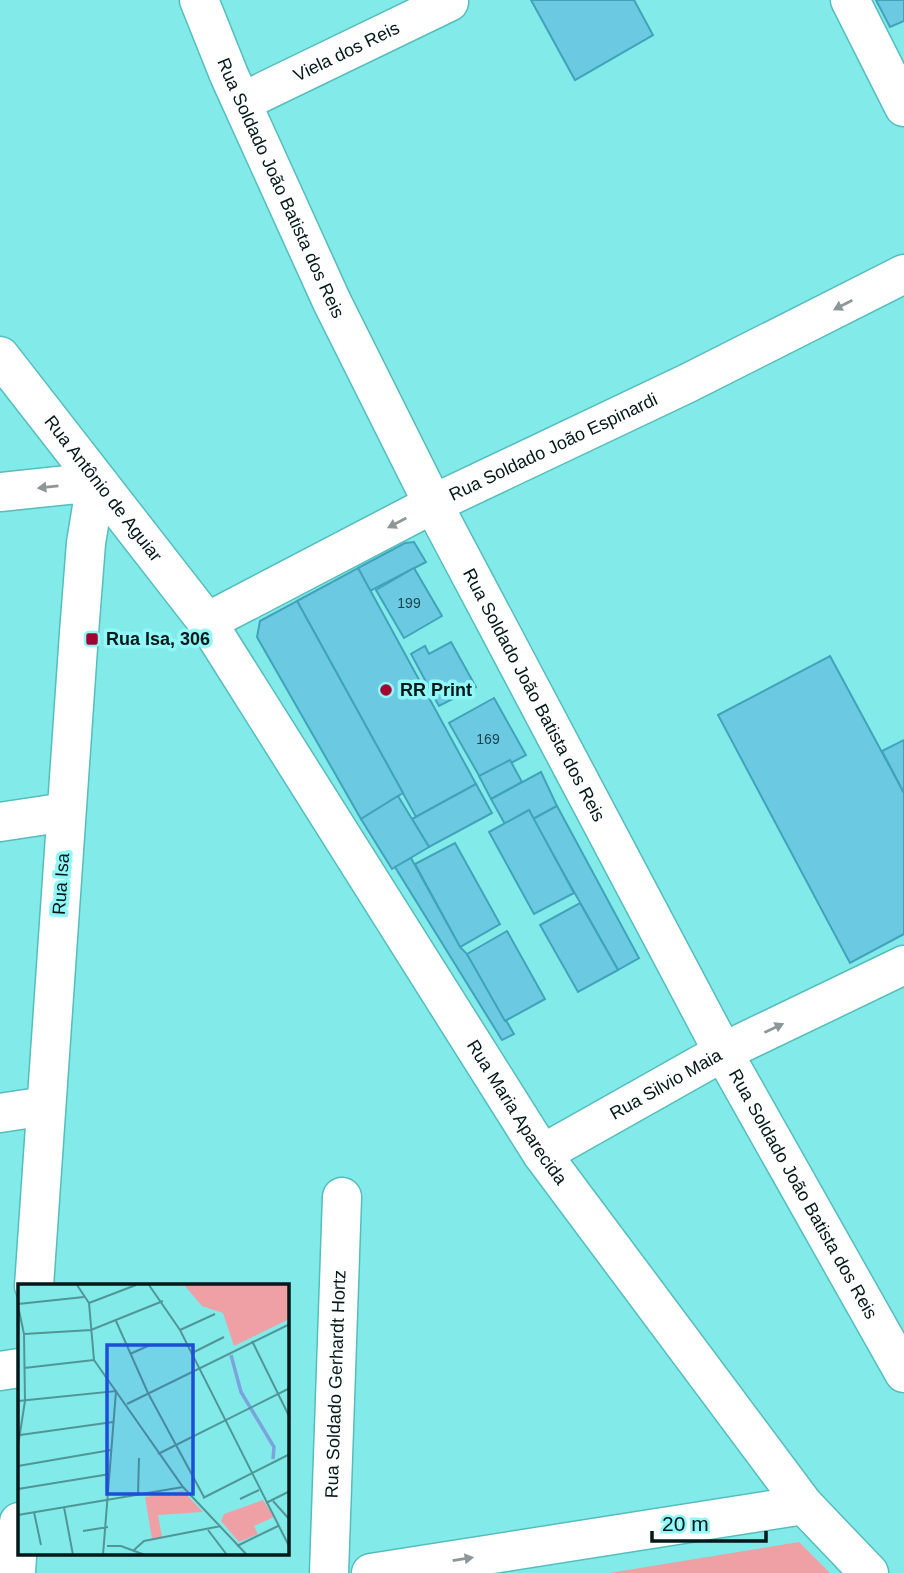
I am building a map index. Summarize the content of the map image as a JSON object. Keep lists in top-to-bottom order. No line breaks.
{"streets":{"street":["Viela dos Reis","Rua Soldado João Batista dos Reis","Rua Soldado João Espinardi","Rua Antônio de Aguiar","Rua Isa","Rua Silvio Maia","Rua Maria Aparecida","Rua Soldado Gerhardt Hortz"]},"crossings":[["Viela dos Reis","Rua Soldado João Batista dos Reis"],["Rua Soldado João Batista dos Reis","Rua Soldado João Espinardi"],["Rua Soldado João Batista dos Reis","Rua Silvio Maia"],["Rua Soldado João Espinardi","Rua Antônio de Aguiar"],["Rua Soldado João Espinardi","Rua Maria Aparecida"],["Rua Antônio de Aguiar","Rua Isa"],["Rua Antônio de Aguiar","Rua Maria Aparecida"],["Rua Silvio Maia","Rua Maria Aparecida"]],"one_way":["Rua Soldado João Espinardi","Rua Silvio Maia"],"places":{"transit":["Rua Isa, 306"],"other":["RR Print"]},"house_numbers":["199","169"],"scale_bar":"20 m"}
